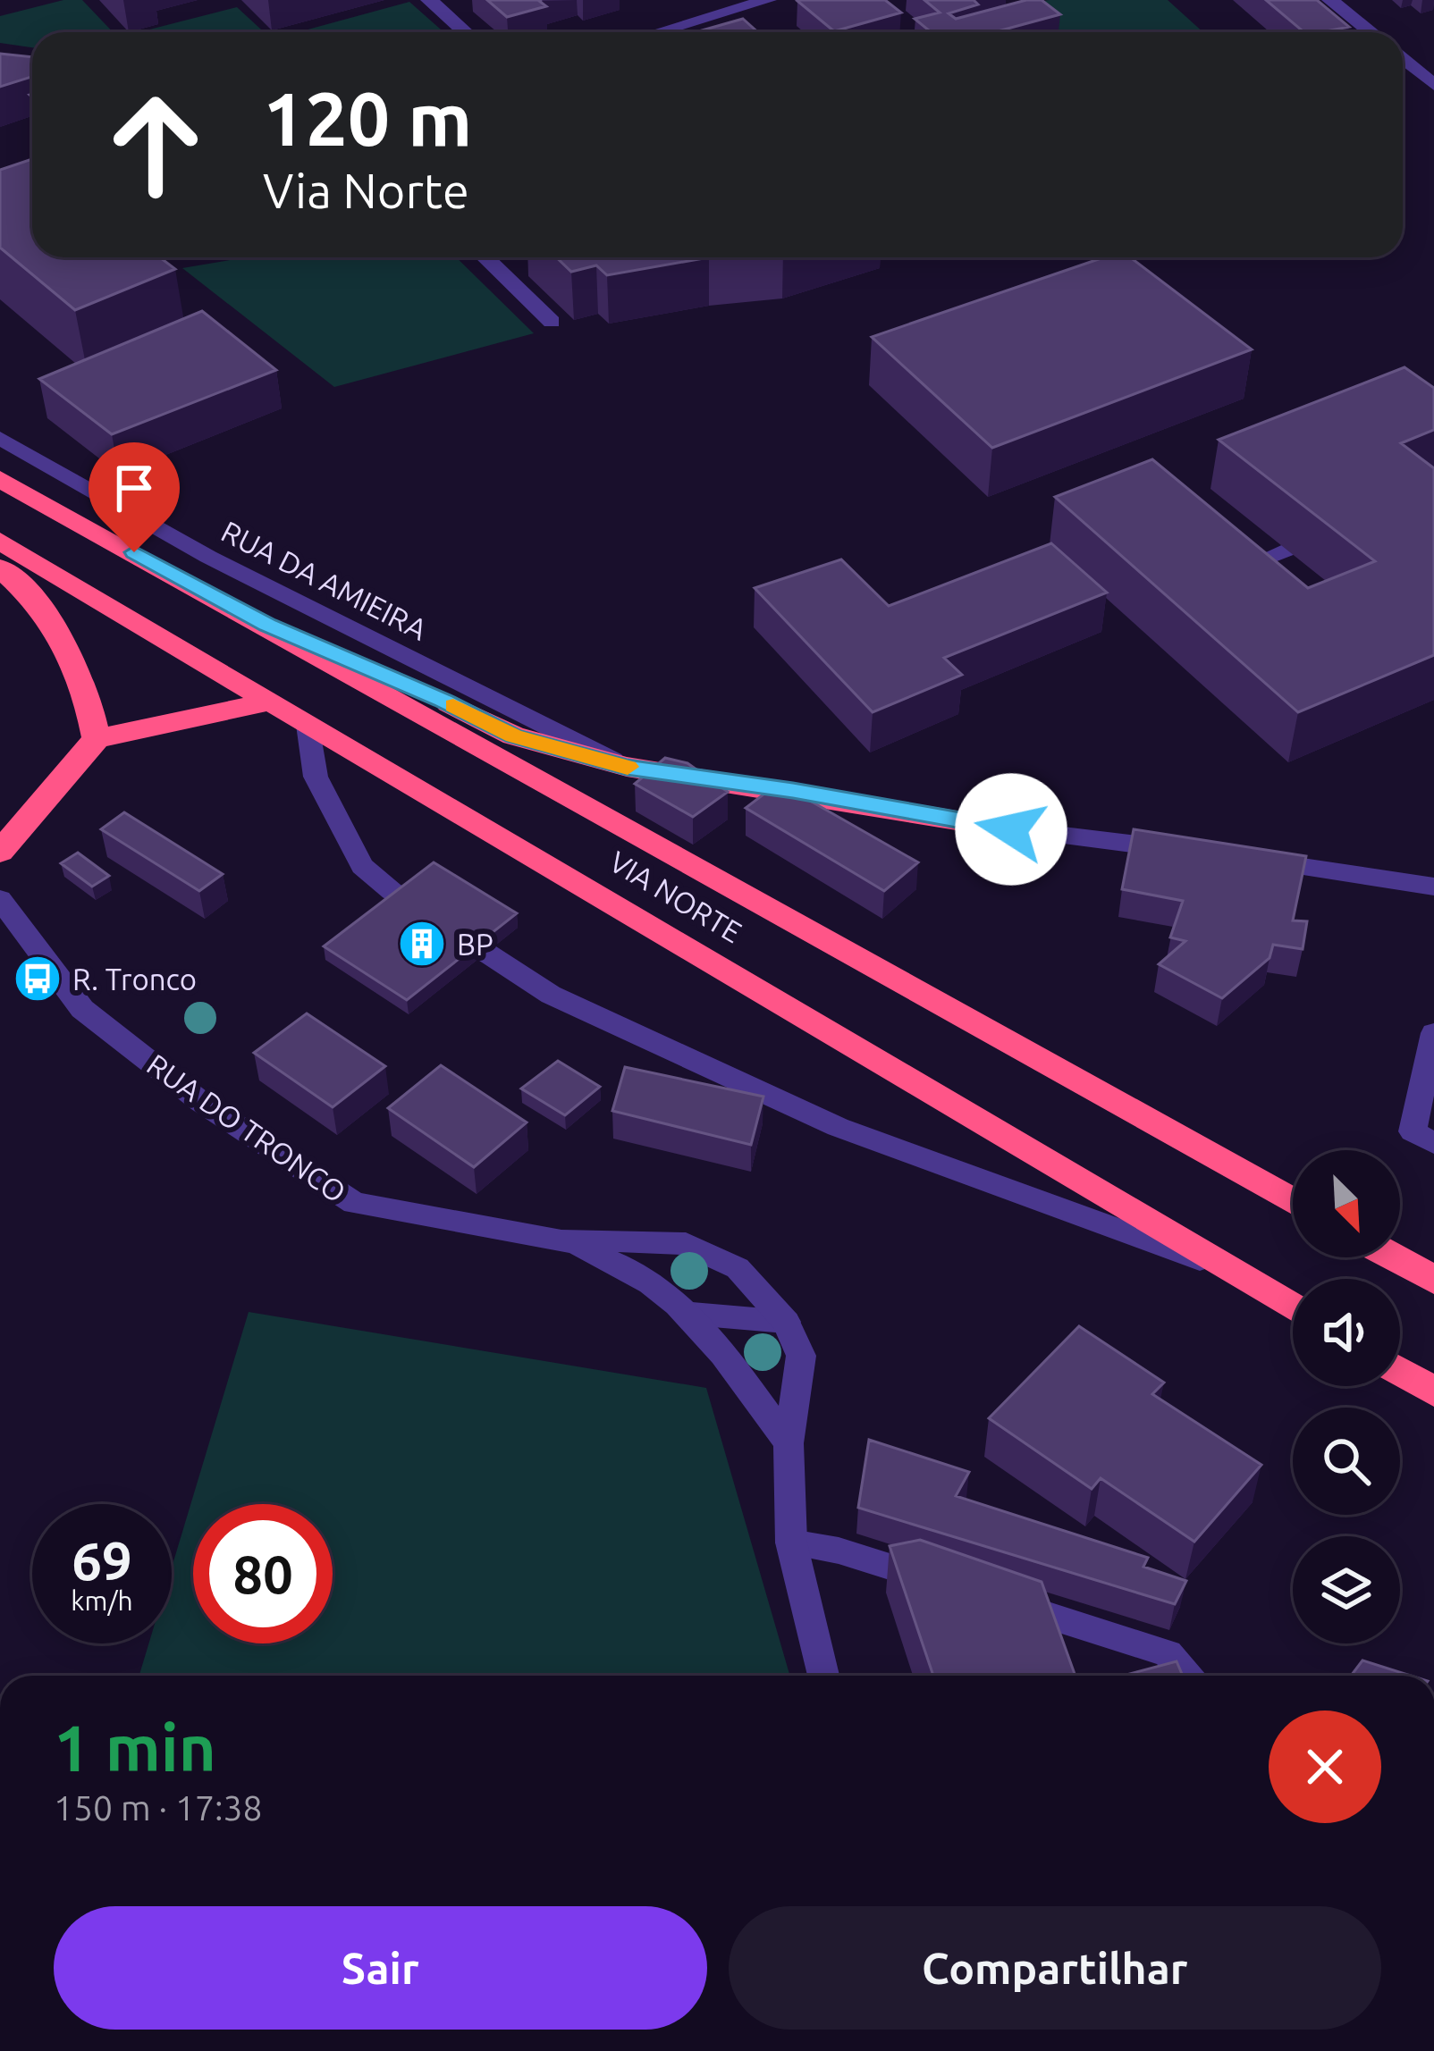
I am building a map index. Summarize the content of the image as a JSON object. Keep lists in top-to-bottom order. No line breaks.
{"streets":{"highway":["VIA NORTE"],"street":["RUA DA AMIEIRA","RUA DO TRONCO"]},"places":{"building":["BP"],"bus stop":["R. Tronco"]},"north":"bottom right","page":{"turn":["120 m","Via Norte"],"speed":"69 km/h","limit":"80","heading":["1 min","150 m · 17:38"],"buttons":["Sair","Compartilhar"]}}
